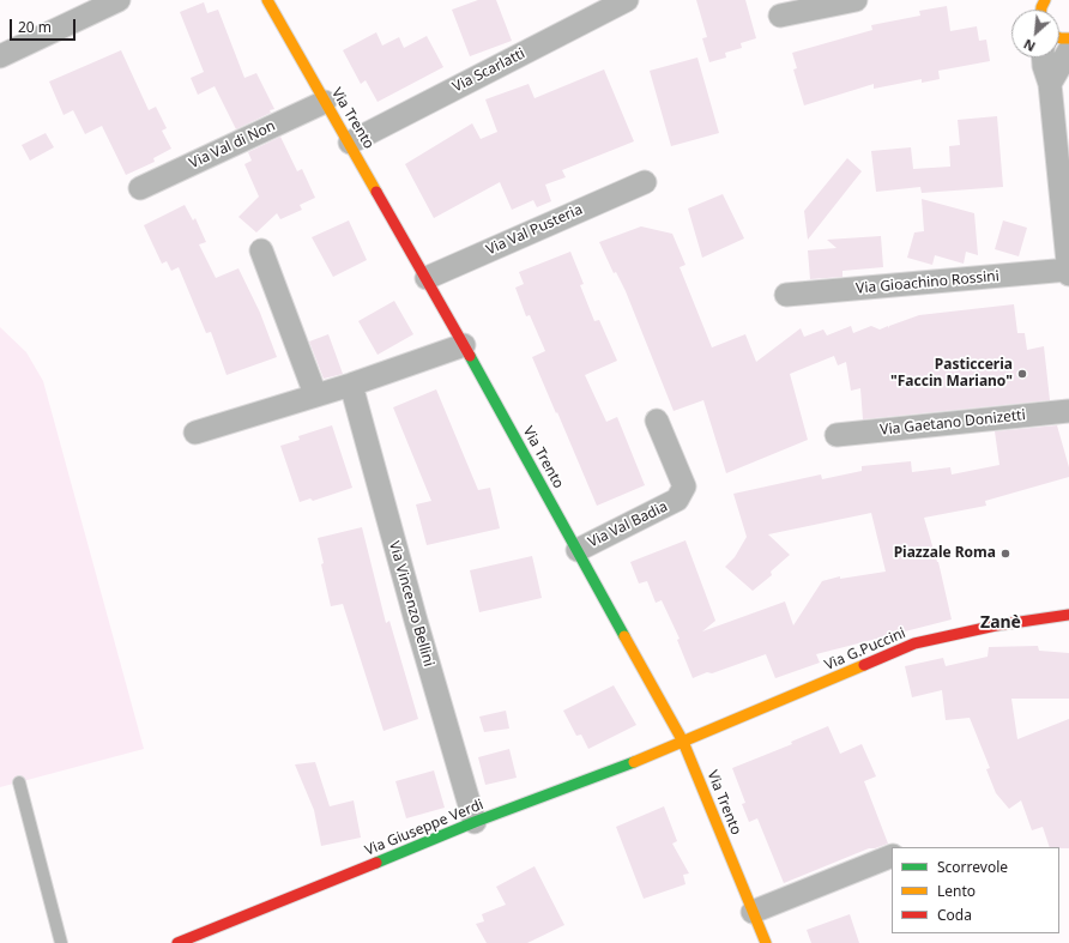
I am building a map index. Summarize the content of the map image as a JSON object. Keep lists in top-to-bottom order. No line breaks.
{"streets":{"street":["Via Scarlatti","Via Trento","Via Val di Non","Via Val Pusteria","Via Gioachino Rossini","Via Gaetano Donizetti","Via Val Badia","Via Vincenzo Bellini","Via G.Puccini","Via Giuseppe Verdi"]},"crossings":[["Via Scarlatti","Via Trento"],["Via Trento","Via Val di Non"],["Via Trento","Via Val Pusteria"],["Via Trento","Via Val Badia"],["Via Trento","Via G.Puccini"],["Via Trento","Via Giuseppe Verdi"],["Via Vincenzo Bellini","Via Giuseppe Verdi"],["Via G.Puccini","Via Giuseppe Verdi"]],"districts":["Zanè"],"places":["Pasticceria \"Faccin Mariano\"","Piazzale Roma"],"legend":["Scorrevole","Lento","Coda"],"scale_bar":"20 m","north":"bottom left"}
